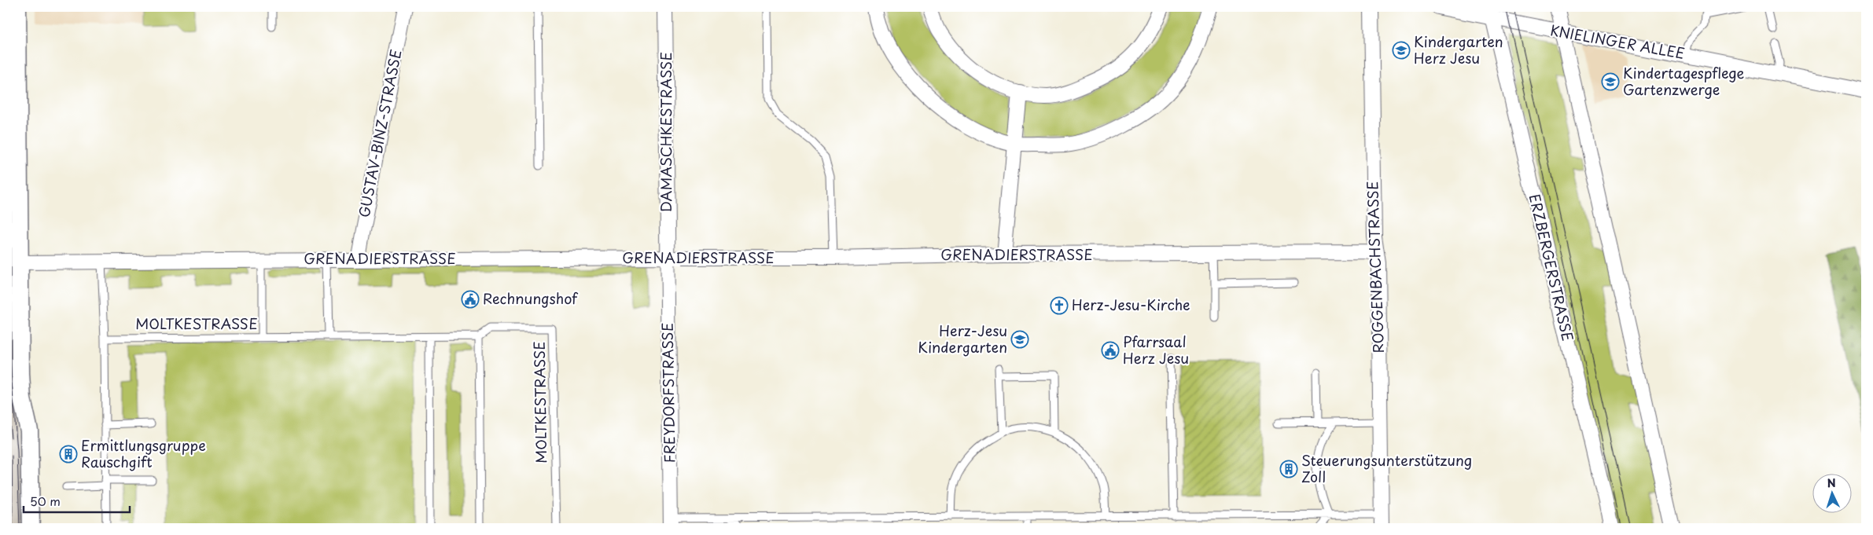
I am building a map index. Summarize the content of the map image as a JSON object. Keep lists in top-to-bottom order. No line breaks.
{"streets":{"street":["KNIELINGER ALLEE","DAMASCHKESTRASSE","GUSTAV-BINZ-STRASSE","GRENADIERSTRASSE","ROGGENBACHSTRASSE","ERZBERGERSTRASSE","FREYDORFSTRASSE"],"lane":["MOLTKESTRASSE"]},"crossings":[["KNIELINGER ALLEE","ERZBERGERSTRASSE"],["DAMASCHKESTRASSE","GRENADIERSTRASSE"],["DAMASCHKESTRASSE","FREYDORFSTRASSE"],["GUSTAV-BINZ-STRASSE","GRENADIERSTRASSE"],["GRENADIERSTRASSE","ROGGENBACHSTRASSE"],["GRENADIERSTRASSE","FREYDORFSTRASSE"]],"places":{"school or university":["Kindergarten Herz Jesu","Kindertagespflege Gartenzwerge","Herz-Jesu Kindergarten"],"public building":["Rechnungshof","Pfarrsaal Herz Jesu"],"church":["Herz-Jesu-Kirche"],"building":["Ermittlungsgruppe Rauschgift","Steuerungsunterstützung Zoll"]},"scale_bar":"50 m","north":"top"}
